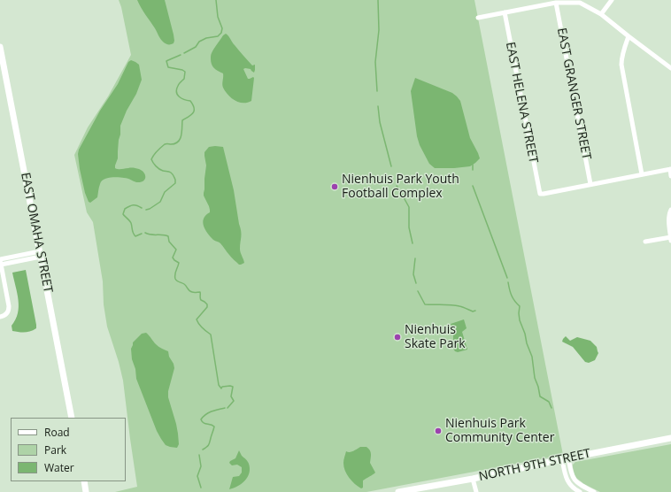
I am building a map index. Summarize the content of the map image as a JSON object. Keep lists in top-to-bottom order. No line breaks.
{"streets":{"street":["EAST GRANGER STREET","EAST HELENA STREET","EAST OMAHA STREET","NORTH 9TH STREET"]},"crossings":[["EAST GRANGER STREET","EAST HELENA STREET"]],"places":["Nienhuis Park Youth Football Complex","Nienhuis Skate Park","Nienhuis Park Community Center"],"legend":["Road","Park","Water"]}
